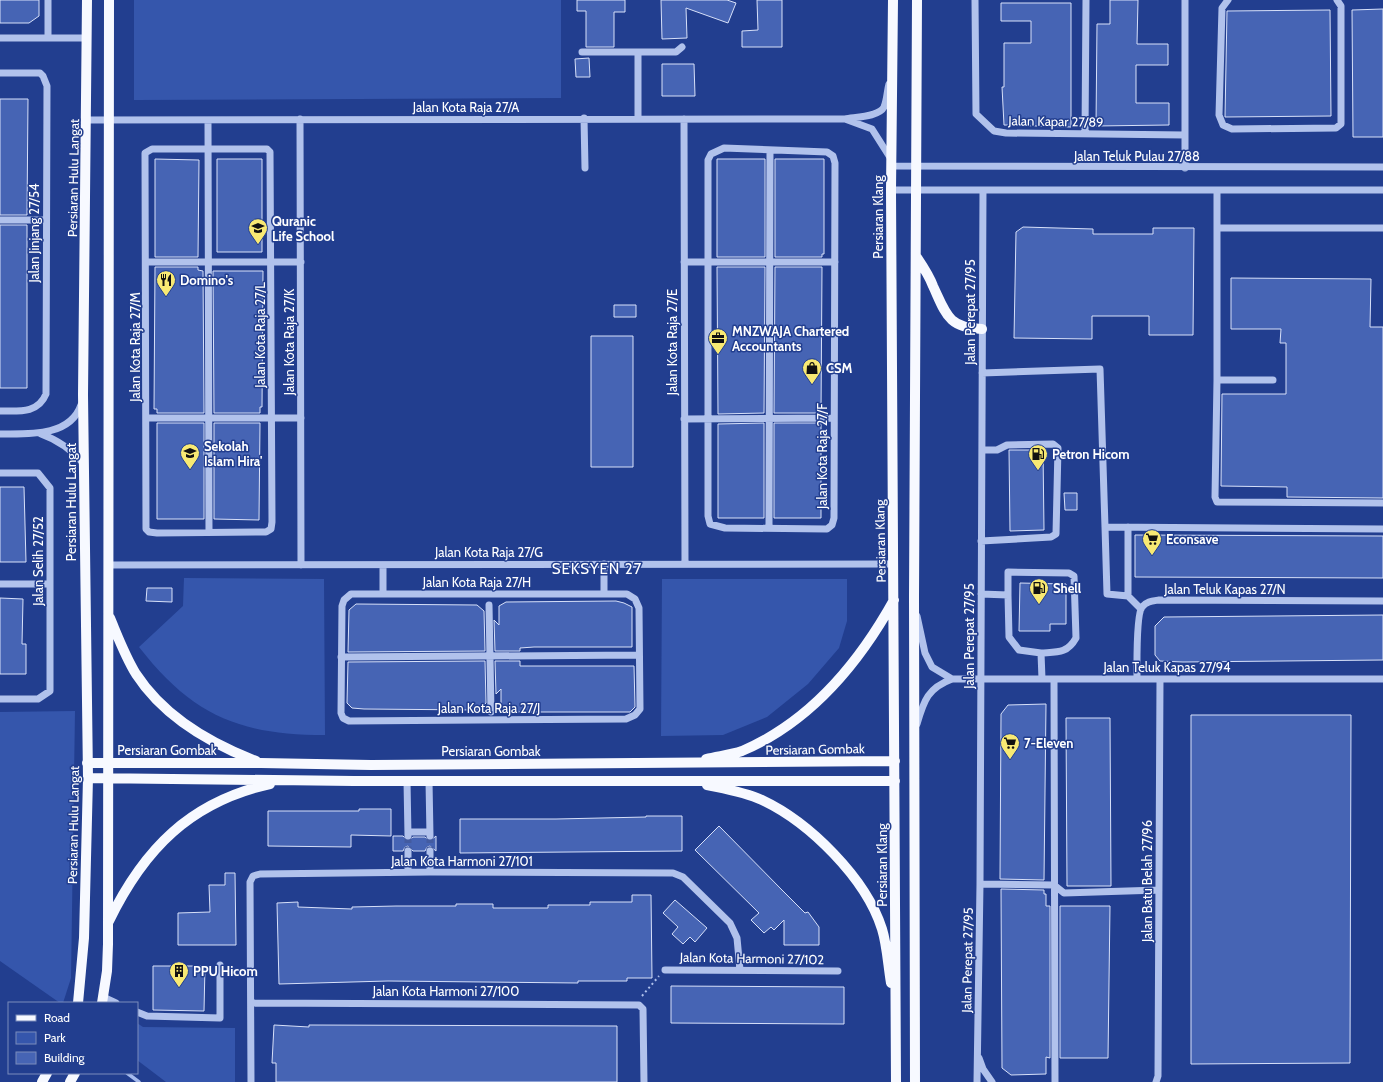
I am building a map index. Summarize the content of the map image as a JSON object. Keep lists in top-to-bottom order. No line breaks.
{"streets":{"main road":["Persiaran Hulu Langat","Persiaran Klang","Persiaran Gombak"],"street":["Jalan Kota Raja 27/A","Jalan Kapar 27/89","Jalan Teluk Pulau 27/88","Jalan Jinjang 27/54","Jalan Perepat 27/95","Jalan Kota Raja 27/L","Jalan Kota Raja 27/K","Jalan Kota Raja 27/E","Jalan Kota Raja 27/M","Jalan Kota Raja 27/F","Jalan Kota Raja 27/G","Jalan Selih 27/52","Jalan Kota Raja 27/H","Jalan Teluk Kapas 27/N","Jalan Teluk Kapas 27/94","Jalan Kota Raja 27/J","Jalan Kota Harmoni 27/101","Jalan Batu Belah 27/96","Jalan Kota Harmoni 27/102","Jalan Kota Harmoni 27/100"]},"crossings":[["Jalan Kota Raja 27/A","Jalan Teluk Pulau 27/88"],["Jalan Kota Raja 27/A","Persiaran Hulu Langat"],["Jalan Kota Raja 27/A","Persiaran Klang"],["Jalan Kota Raja 27/A","Jalan Kota Raja 27/K"],["Jalan Kota Raja 27/A","Jalan Kota Raja 27/E"],["Jalan Teluk Pulau 27/88","Persiaran Klang"],["Persiaran Hulu Langat","Persiaran Gombak"],["Persiaran Klang","Jalan Kota Raja 27/G"],["Persiaran Klang","Persiaran Gombak"],["Jalan Perepat 27/95","Jalan Teluk Kapas 27/94"],["Jalan Kota Raja 27/L","Jalan Kota Raja 27/M"],["Jalan Kota Raja 27/K","Jalan Kota Raja 27/G"],["Jalan Kota Raja 27/E","Jalan Kota Raja 27/G"],["Jalan Kota Raja 27/H","Jalan Kota Raja 27/J"],["Jalan Teluk Kapas 27/94","Jalan Batu Belah 27/96"],["Jalan Kota Harmoni 27/101","Jalan Kota Harmoni 27/102"],["Jalan Kota Harmoni 27/101","Jalan Kota Harmoni 27/100"]],"districts":["SEKSYEN 27"],"places":{"school or university":["Quranic Life School","Sekolah Islam Hira'"],"restaurant":["Domino's"],"office":["MNZWAJA Chartered Accountants"],"shop":["CSM"],"fuel station":["Petron Hicom","Shell"],"supermarket":["Econsave","7-Eleven"],"building":["PPU Hicom"]},"legend":["Road","Park","Building"]}
